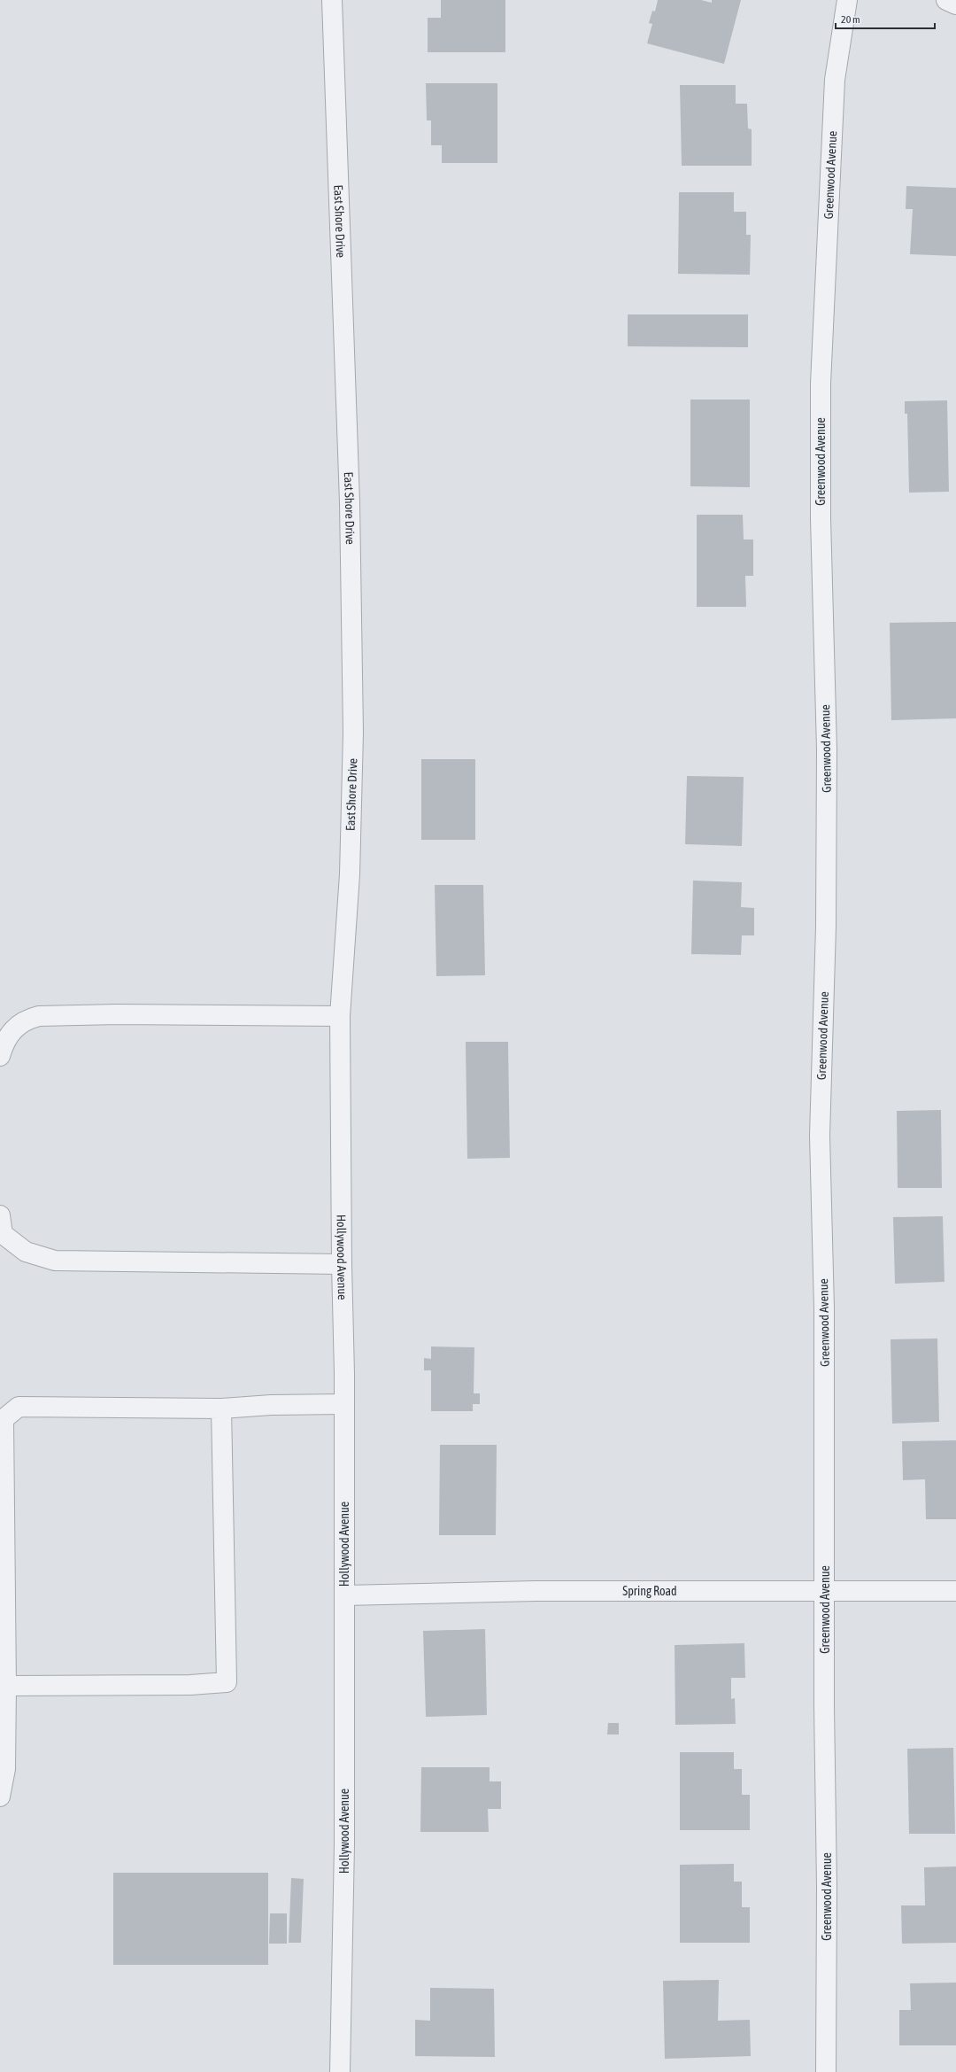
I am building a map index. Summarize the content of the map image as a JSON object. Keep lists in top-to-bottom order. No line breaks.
{"streets":{"street":["Greenwood Avenue","East Shore Drive","Hollywood Avenue","Spring Road"]},"crossings":[["Greenwood Avenue","Spring Road"],["East Shore Drive","Hollywood Avenue"],["Hollywood Avenue","Spring Road"]],"scale_bar":"20 m"}
